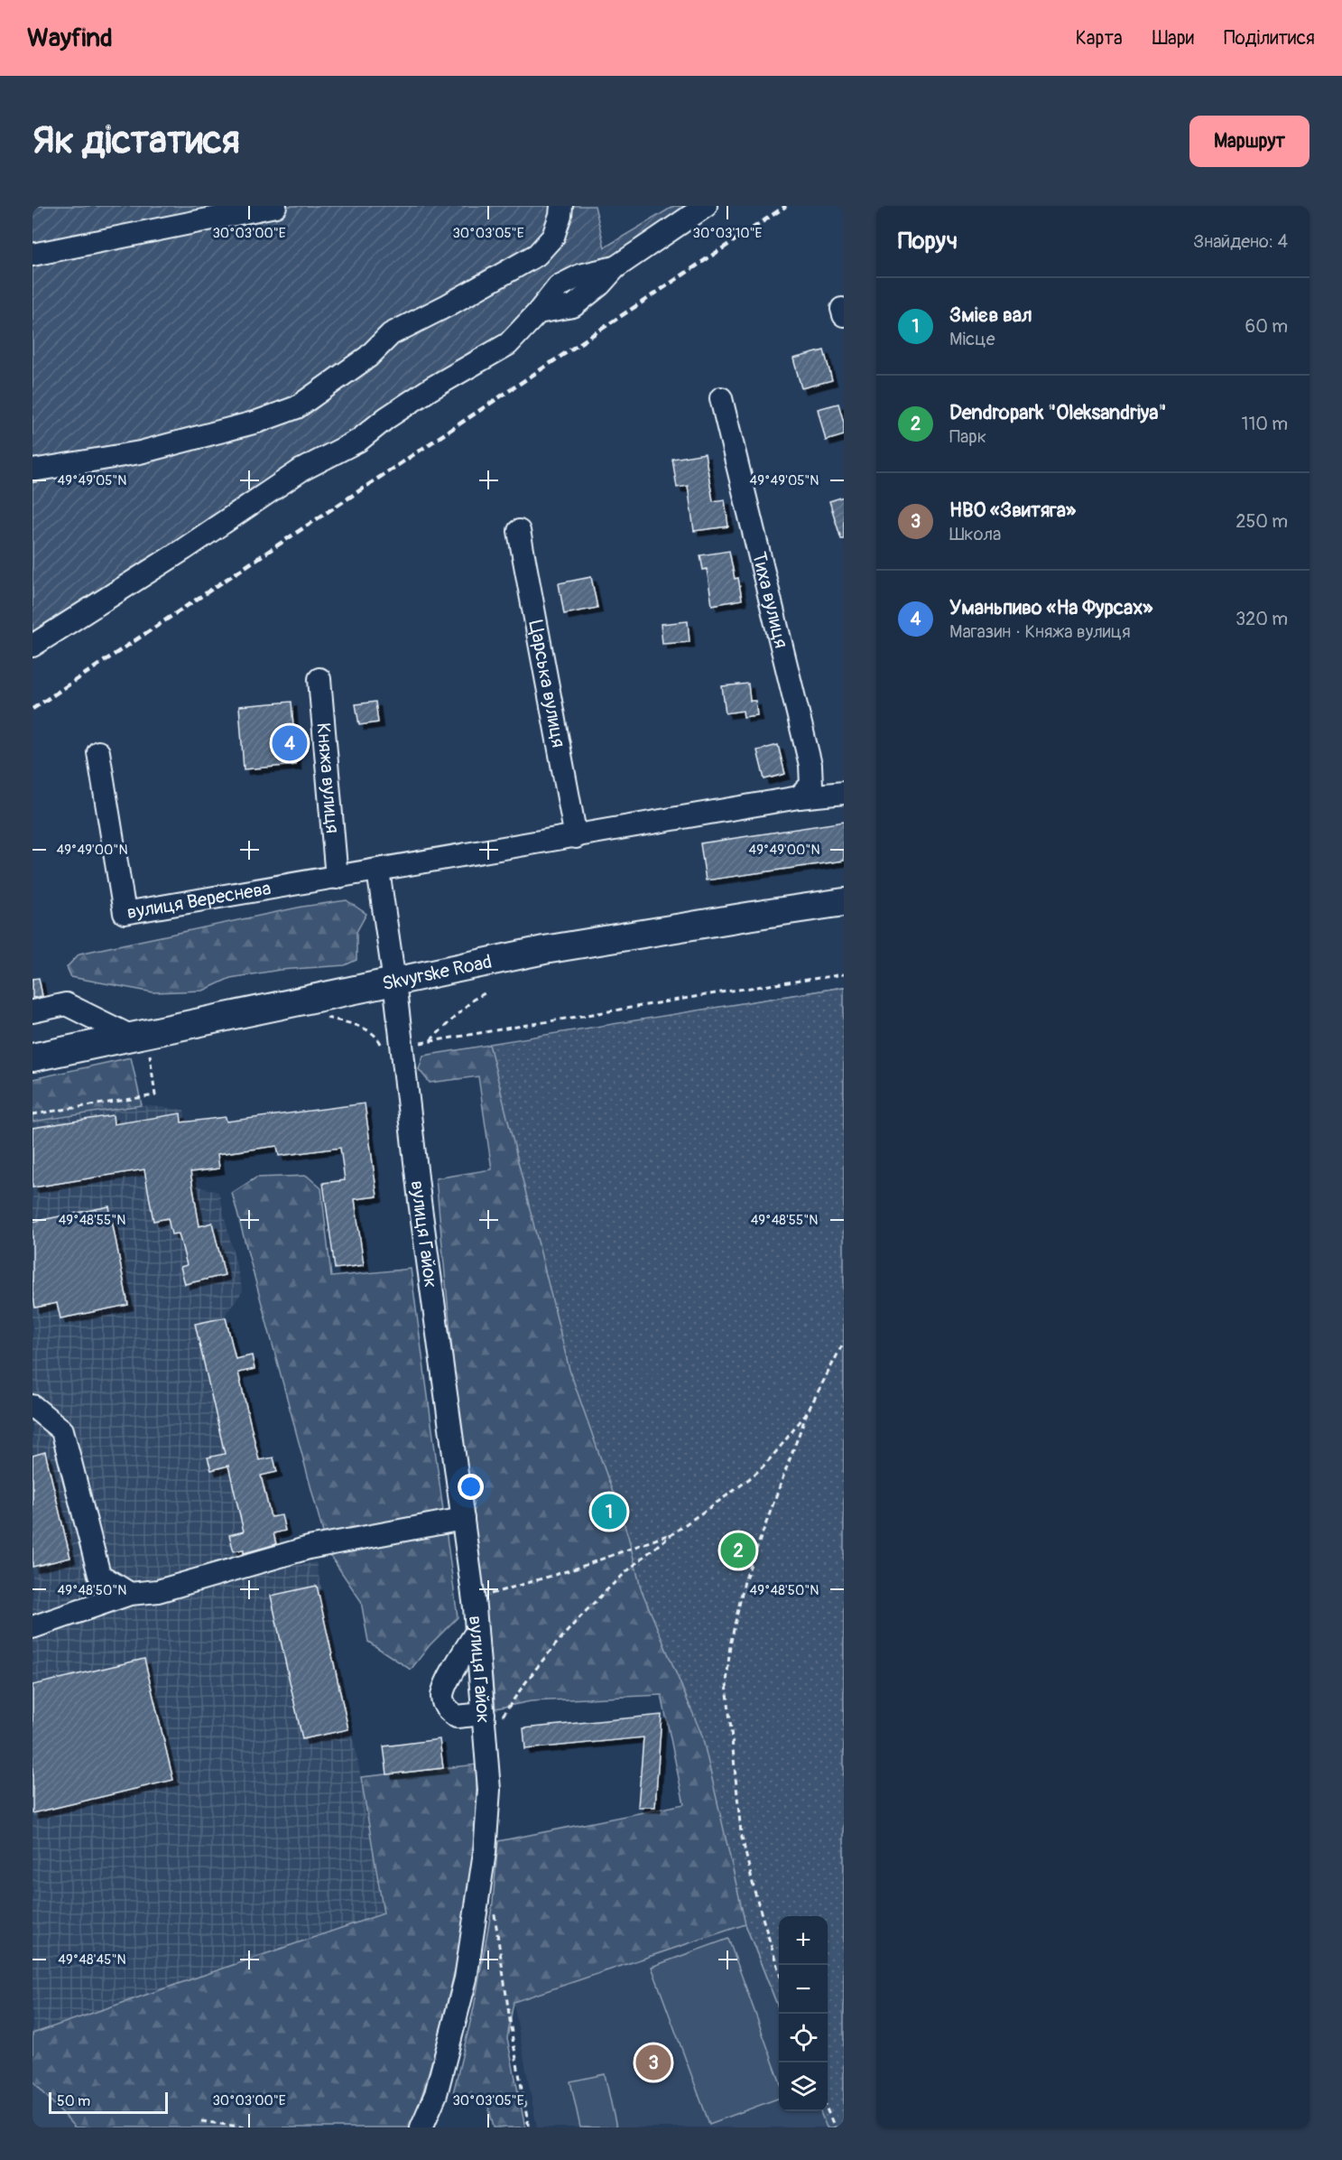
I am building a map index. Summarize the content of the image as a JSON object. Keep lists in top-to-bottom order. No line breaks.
{"streets":{"main road":["Skvyrske Road"],"street":["Тиха вулиця","Царська вулиця","Княжа вулиця","вулиця Вереснева","вулиця Гайок"]},"crossings":[["Княжа вулиця","вулиця Вереснева"],["Skvyrske Road","вулиця Гайок"]],"scale_bar":"50 m","page":{"header":"Wayfind","nav":["Карта","Шари","Поділитися"],"buttons":"Маршрут","title":"Як дістатися","heading":["Поруч","Знайдено: 4"],"list":[{"mark":"1","name":"Змієв вал","note":"Місце","value":"60 m"},{"mark":"2","name":"Dendropark \"Oleksandriya\"","note":"Парк","value":"110 m"},{"mark":"3","name":"НВО «Звитяга»","note":"Школа","value":"250 m"},{"mark":"4","name":"Уманьпиво «На Фурсах»","note":"Магазин · Княжа вулиця","value":"320 m"}],"pins":["4","1","2","3"],"map_buttons":["+","−"],"scale":"50 m"},"coordinates":["30°03'00\"E","30°03'05\"E","30°03'10\"E","49°49'05\"N","49°49'00\"N","49°48'55\"N","49°48'50\"N","49°48'45\"N"]}
